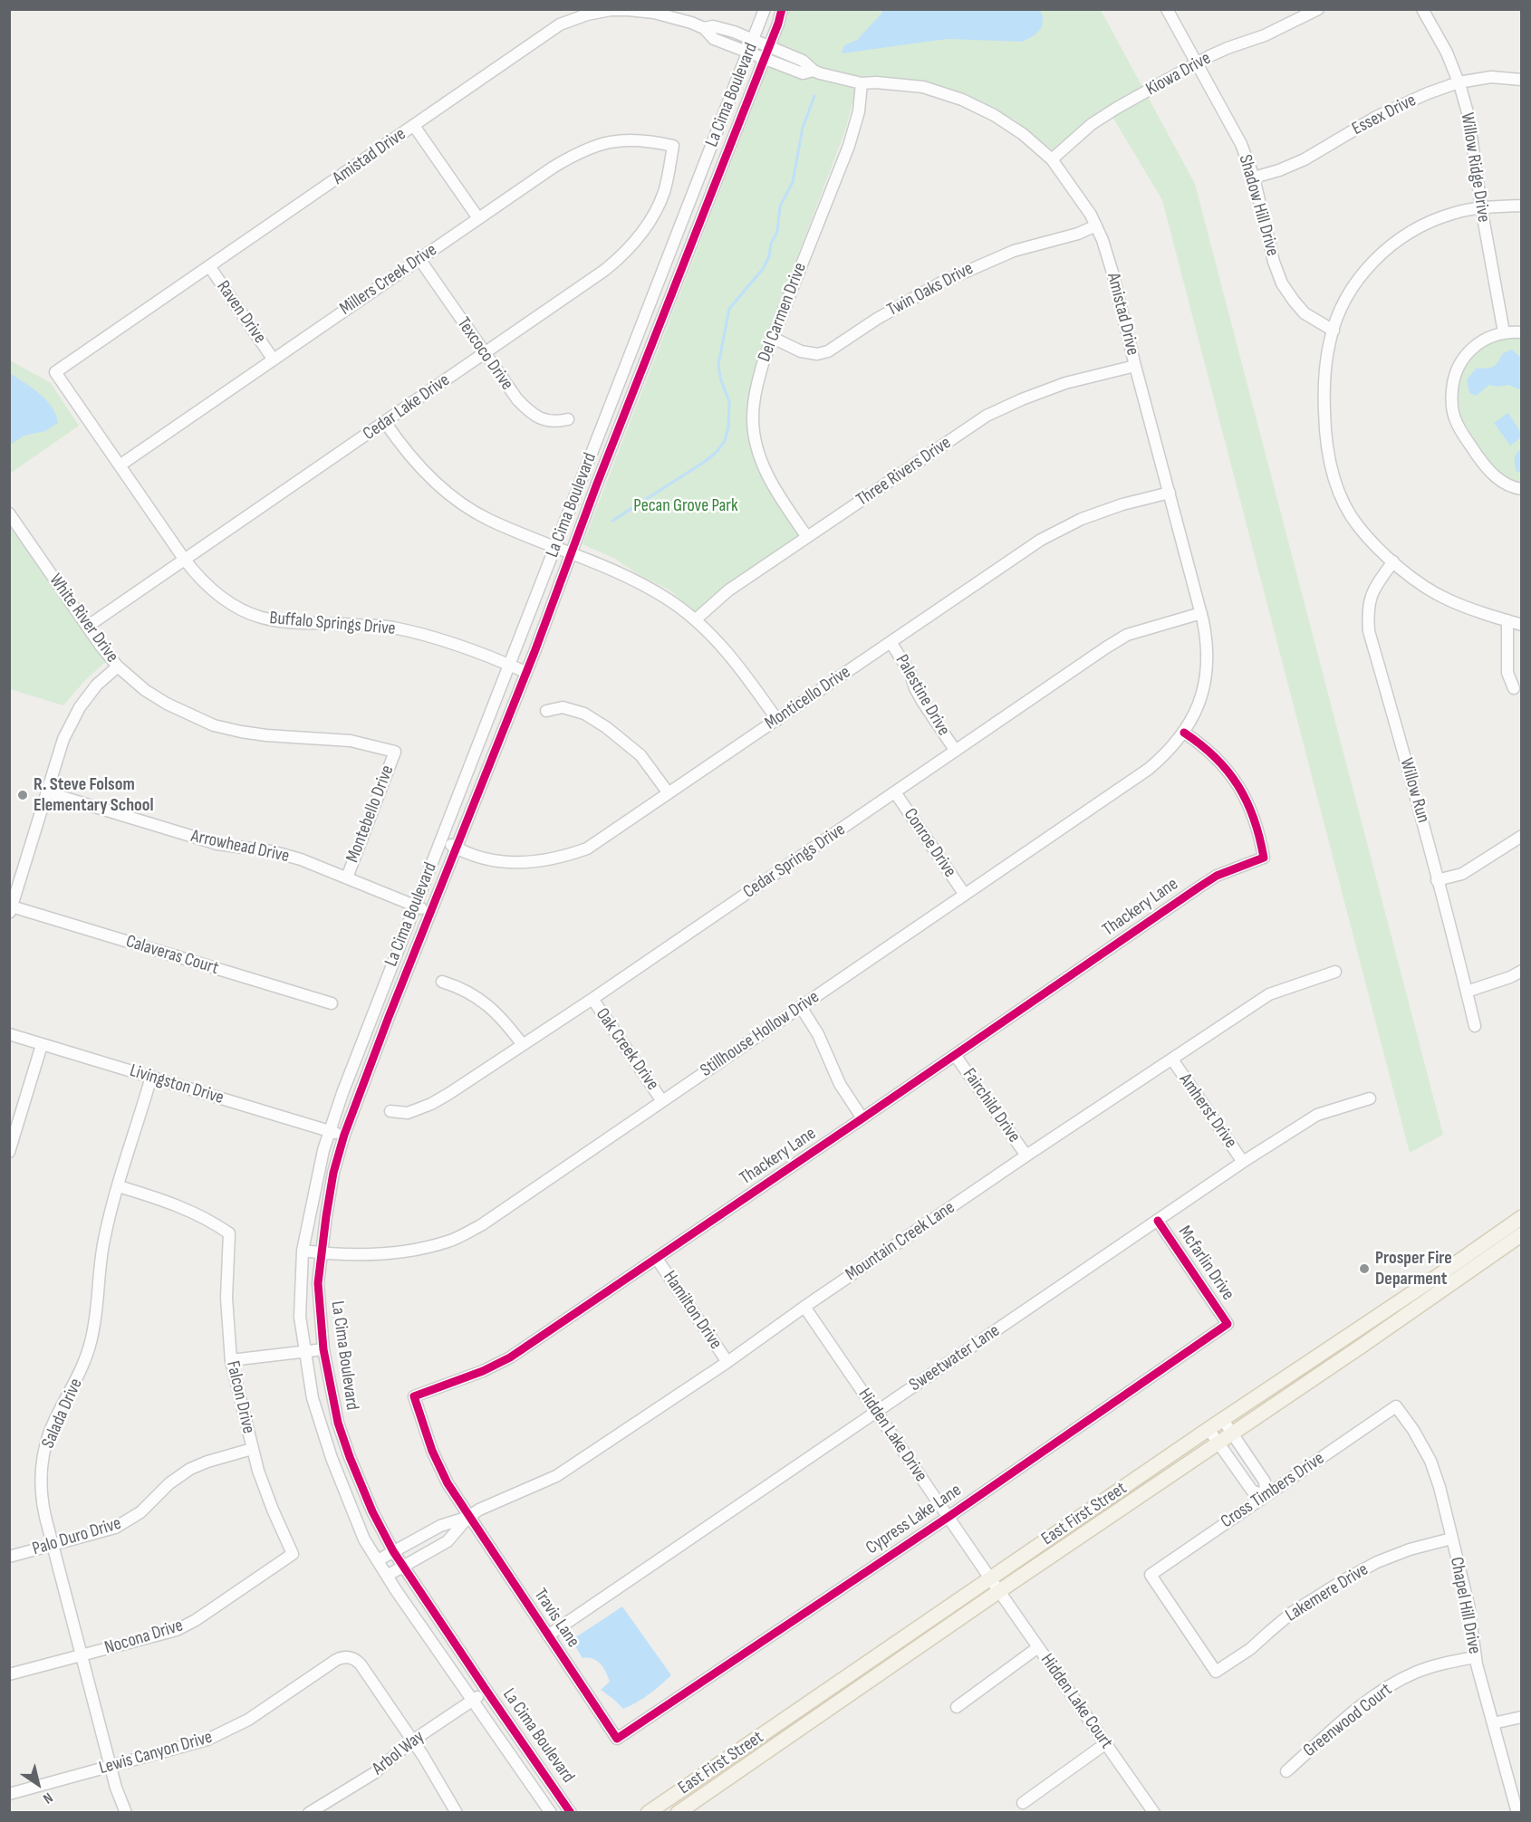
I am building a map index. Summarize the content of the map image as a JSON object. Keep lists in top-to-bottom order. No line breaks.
{"streets":{"main road":["East First Street"],"street":["Kiowa Drive","La Cima Boulevard","Essex Drive","Amistad Drive","Willow Ridge Drive","Shadow Hill Drive","Millers Creek Drive","Twin Oaks Drive","Raven Drive","Del Carmen Drive","Texcoco Drive","Cedar Lake Drive","Three Rivers Drive","White River Drive","Buffalo Springs Drive","Palestine Drive","Monticello Drive","Willow Run","Montebello Drive","Conroe Drive","Arrowhead Drive","Cedar Springs Drive","Thackery Lane","Calaveras Court","Stillhouse Hollow Drive","Oak Creek Drive","Livingston Drive","Fairchild Drive","Amherst Drive","Mountain Creek Lane","Mcfarlin Drive","Hamilton Drive","Sweetwater Lane","Falcon Drive","Salada Drive","Hidden Lake Drive","Cross Timbers Drive","Cypress Lake Lane","Palo Duro Drive","Lakemere Drive","Chapel Hill Drive","Travis Lane","Nocona Drive","Hidden Lake Court","Greenwood Court","Lewis Canyon Drive","Arbol Way"]},"crossings":[["Kiowa Drive","Amistad Drive"],["Kiowa Drive","Shadow Hill Drive"],["La Cima Boulevard","Amistad Drive"],["La Cima Boulevard","Buffalo Springs Drive"],["La Cima Boulevard","Monticello Drive"],["La Cima Boulevard","Arrowhead Drive"],["La Cima Boulevard","Stillhouse Hollow Drive"],["La Cima Boulevard","Livingston Drive"],["La Cima Boulevard","Mountain Creek Lane"],["La Cima Boulevard","Arbol Way"],["Essex Drive","Willow Ridge Drive"],["Essex Drive","Shadow Hill Drive"],["Amistad Drive","Twin Oaks Drive"],["Amistad Drive","Raven Drive"],["Amistad Drive","Del Carmen Drive"],["Amistad Drive","Three Rivers Drive"],["Amistad Drive","Buffalo Springs Drive"],["Amistad Drive","Monticello Drive"],["Amistad Drive","Cedar Springs Drive"],["Amistad Drive","Thackery Lane"],["Amistad Drive","Stillhouse Hollow Drive"],["Millers Creek Drive","Raven Drive"],["Millers Creek Drive","Texcoco Drive"],["Millers Creek Drive","Cedar Lake Drive"],["Millers Creek Drive","Buffalo Springs Drive"],["Twin Oaks Drive","Del Carmen Drive"],["Del Carmen Drive","Three Rivers Drive"],["Texcoco Drive","Cedar Lake Drive"],["Cedar Lake Drive","White River Drive"],["Cedar Lake Drive","Buffalo Springs Drive"],["White River Drive","Montebello Drive"],["Palestine Drive","Monticello Drive"],["Palestine Drive","Cedar Springs Drive"],["Montebello Drive","Arrowhead Drive"],["Conroe Drive","Cedar Springs Drive"],["Conroe Drive","Stillhouse Hollow Drive"],["Cedar Springs Drive","Oak Creek Drive"],["Thackery Lane","Stillhouse Hollow Drive"],["Thackery Lane","Fairchild Drive"],["Thackery Lane","Mountain Creek Lane"],["Thackery Lane","Hamilton Drive"],["Thackery Lane","Travis Lane"],["Stillhouse Hollow Drive","Oak Creek Drive"],["Livingston Drive","Salada Drive"],["Fairchild Drive","Mountain Creek Lane"],["Amherst Drive","Mountain Creek Lane"],["Amherst Drive","Sweetwater Lane"],["Mountain Creek Lane","Hamilton Drive"],["Mountain Creek Lane","Hidden Lake Drive"],["Mountain Creek Lane","Travis Lane"],["Mcfarlin Drive","Sweetwater Lane"],["Mcfarlin Drive","Cypress Lake Lane"],["Sweetwater Lane","Hidden Lake Drive"],["Sweetwater Lane","Travis Lane"],["Falcon Drive","Salada Drive"],["Falcon Drive","Palo Duro Drive"],["Falcon Drive","Nocona Drive"],["Salada Drive","Palo Duro Drive"],["Salada Drive","Nocona Drive"],["Salada Drive","Lewis Canyon Drive"],["Hidden Lake Drive","East First Street"],["Hidden Lake Drive","Cypress Lake Lane"],["Hidden Lake Drive","Hidden Lake Court"],["Cross Timbers Drive","Lakemere Drive"],["Cross Timbers Drive","Chapel Hill Drive"],["East First Street","Hidden Lake Court"],["Cypress Lake Lane","Travis Lane"],["Lakemere Drive","Chapel Hill Drive"],["Chapel Hill Drive","Greenwood Court"],["Lewis Canyon Drive","Arbol Way"]],"parks":["Pecan Grove Park"],"places":["R. Steve Folsom Elementary School","Prosper Fire Deparment"],"north":"bottom right"}
